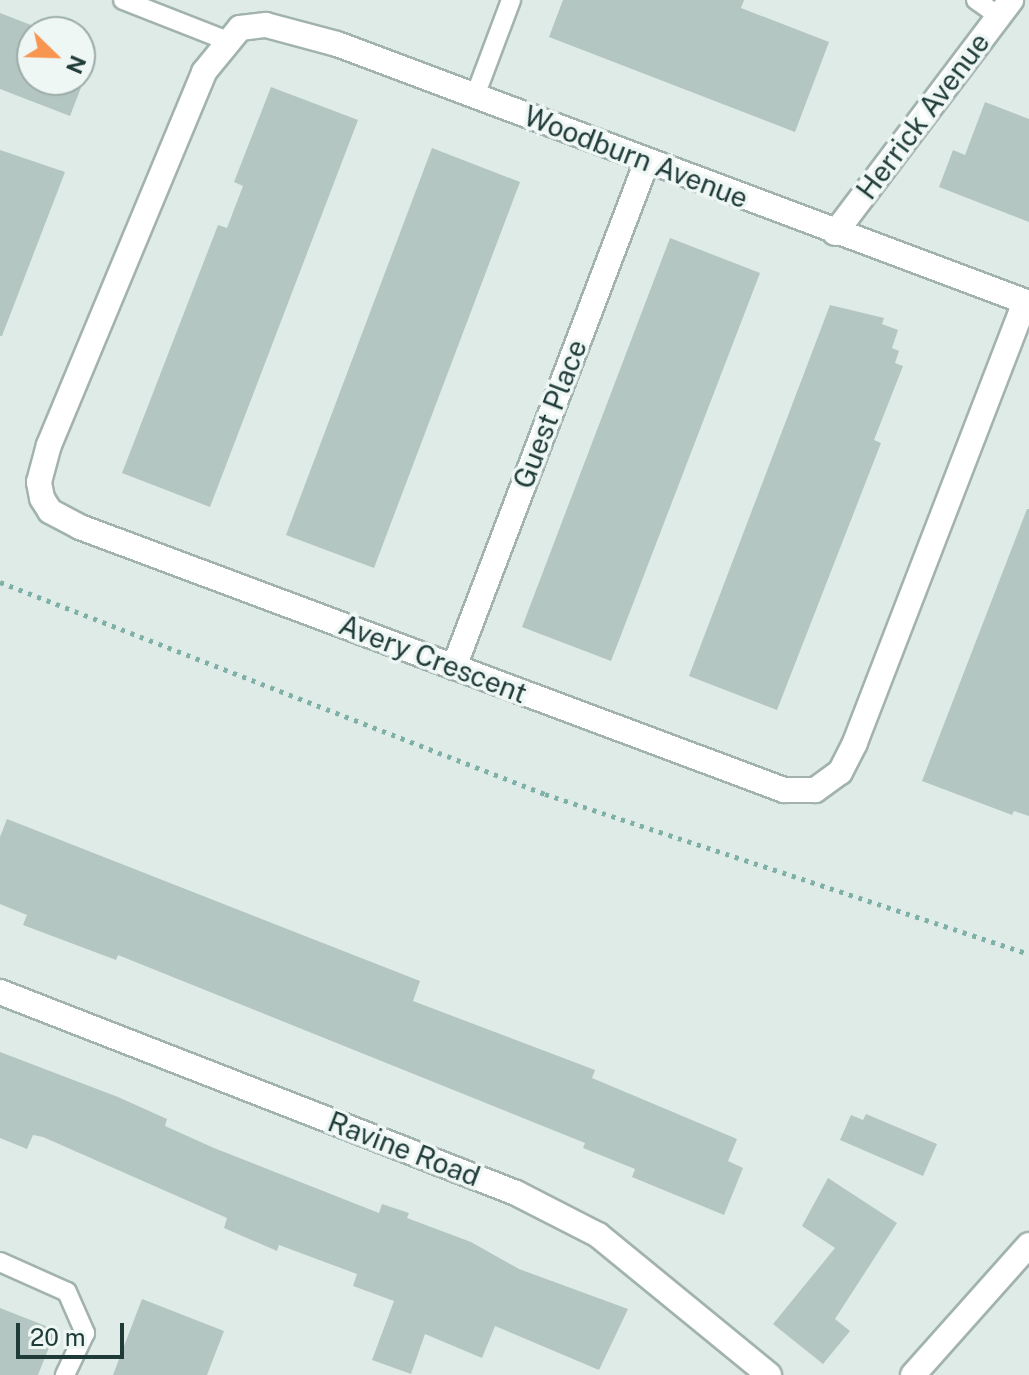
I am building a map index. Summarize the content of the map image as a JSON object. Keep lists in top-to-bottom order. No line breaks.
{"streets":{"street":["Herrick Avenue","Woodburn Avenue","Guest Place","Avery Crescent","Ravine Road"]},"crossings":[["Herrick Avenue","Woodburn Avenue"],["Woodburn Avenue","Guest Place"],["Woodburn Avenue","Avery Crescent"],["Guest Place","Avery Crescent"]],"scale_bar":"20 m","north":"bottom right"}
